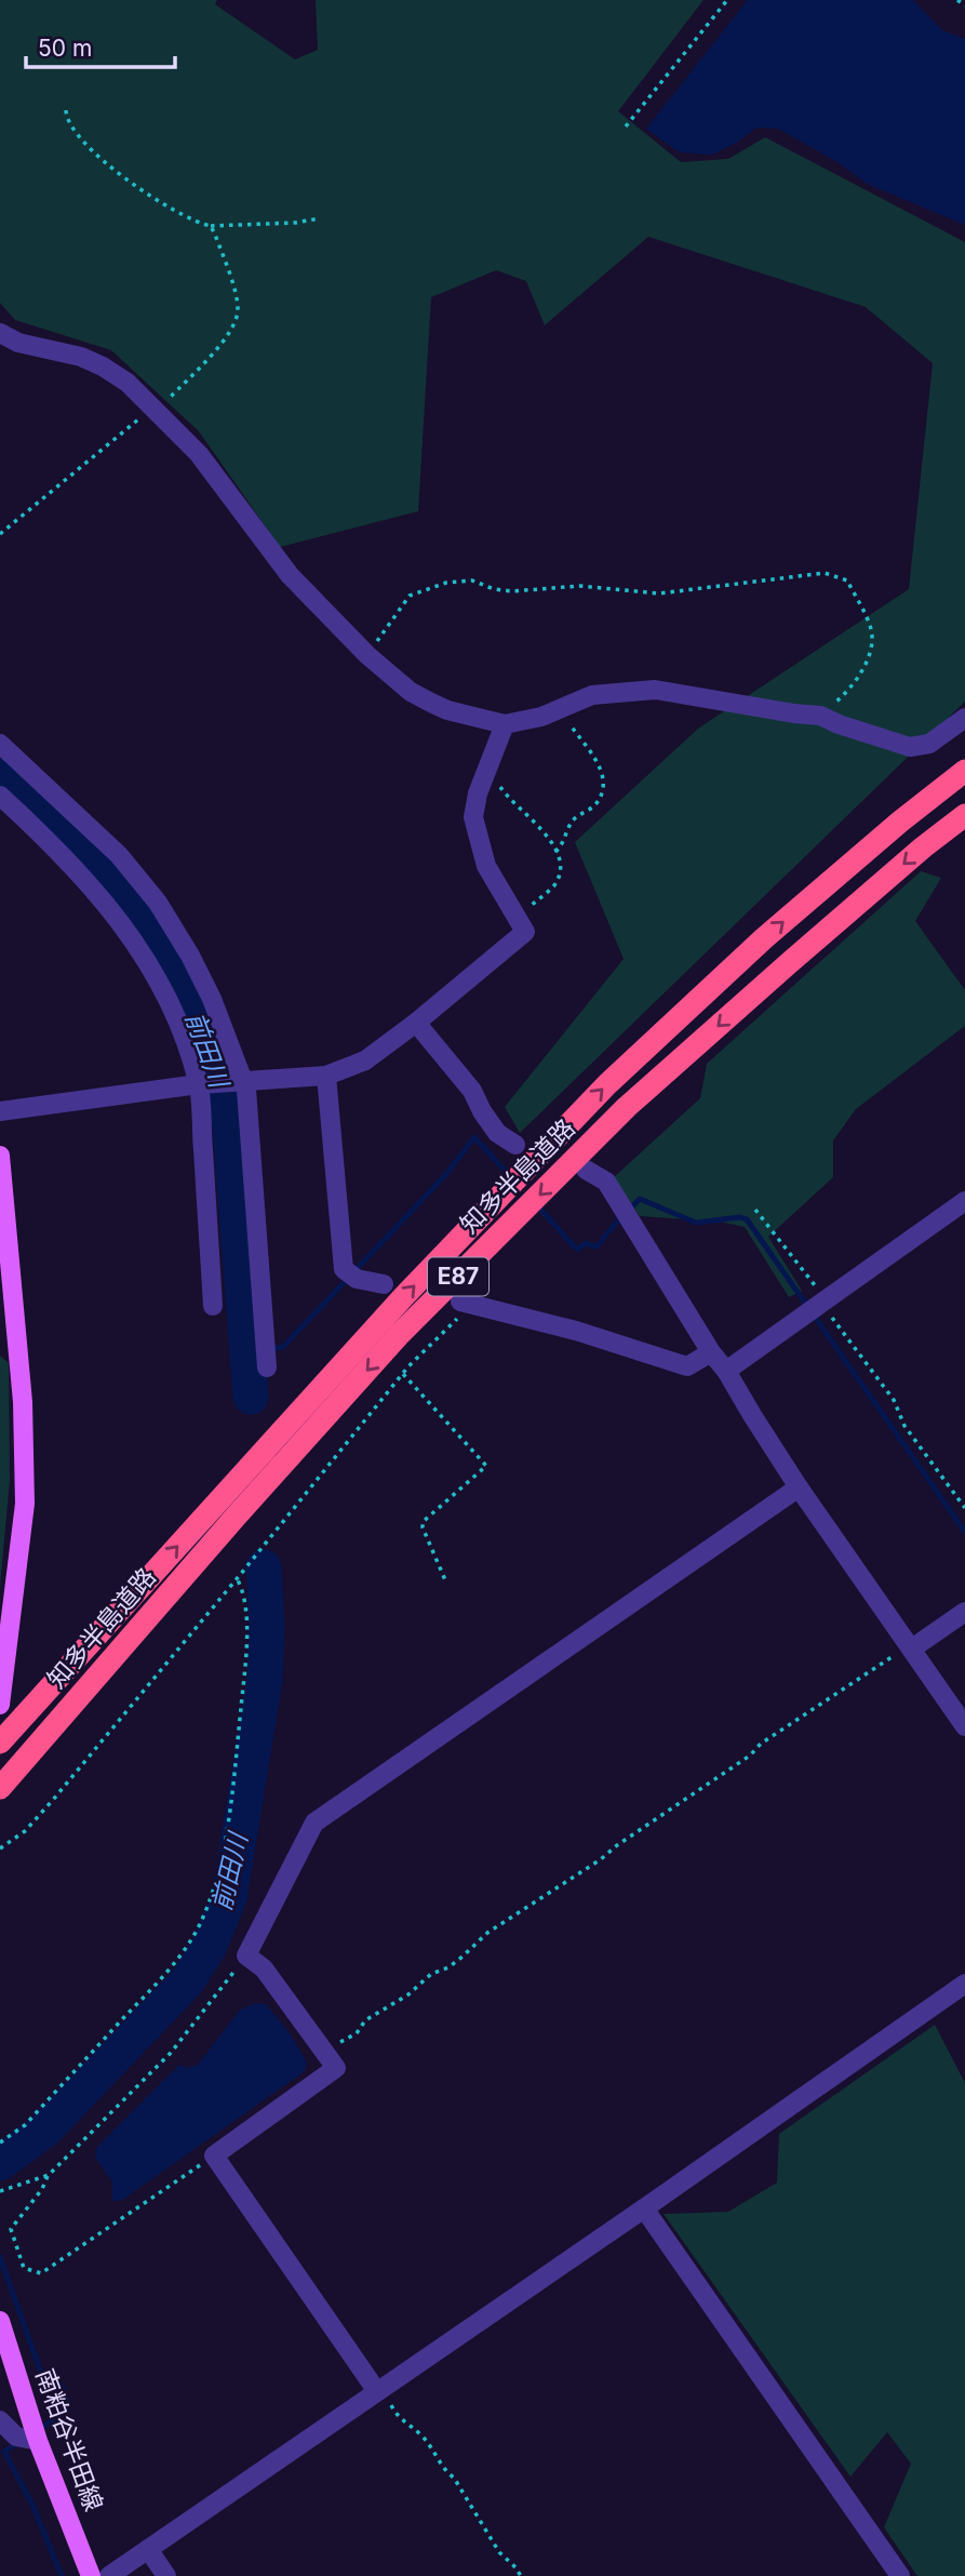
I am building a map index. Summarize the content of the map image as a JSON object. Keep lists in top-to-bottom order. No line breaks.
{"streets":{"highway":["知多半島道路","E87"],"main road":["南粕谷半田線"]},"water":["前田川"],"scale_bar":"50 m"}
